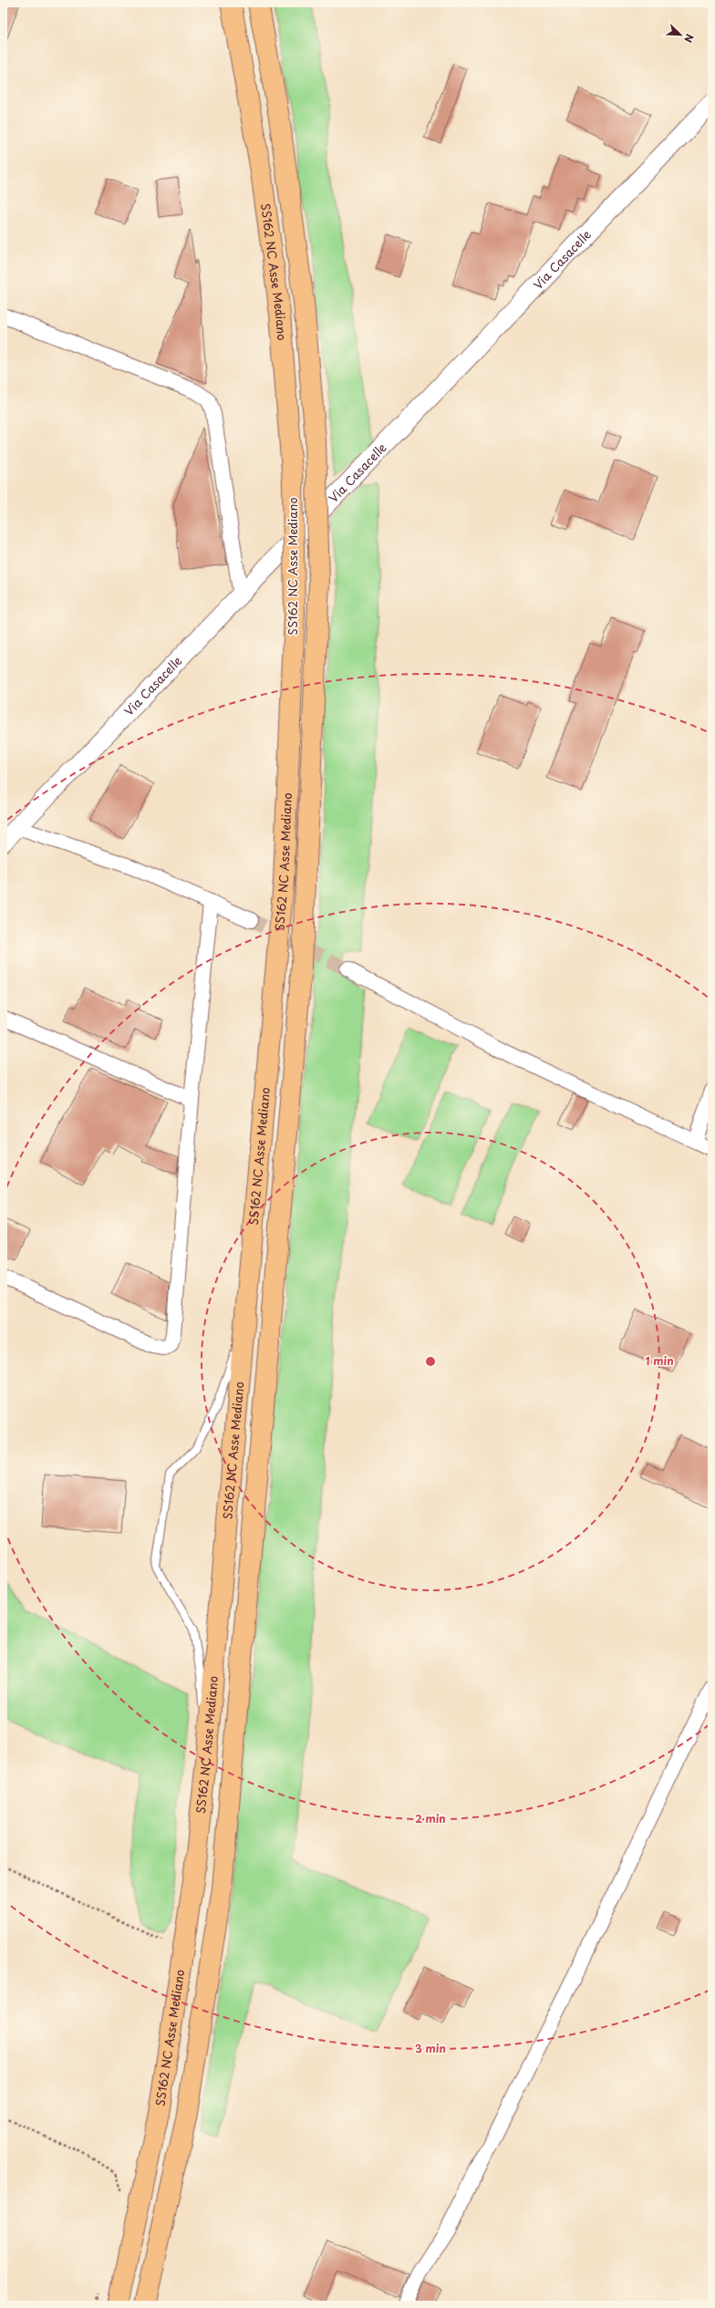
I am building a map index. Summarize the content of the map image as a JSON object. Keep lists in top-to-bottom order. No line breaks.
{"streets":{"highway":["SS162 NC Asse Mediano"],"street":["Via Casacelle"]},"north":"bottom right","rings":["1 min","2 min","3 min"]}
